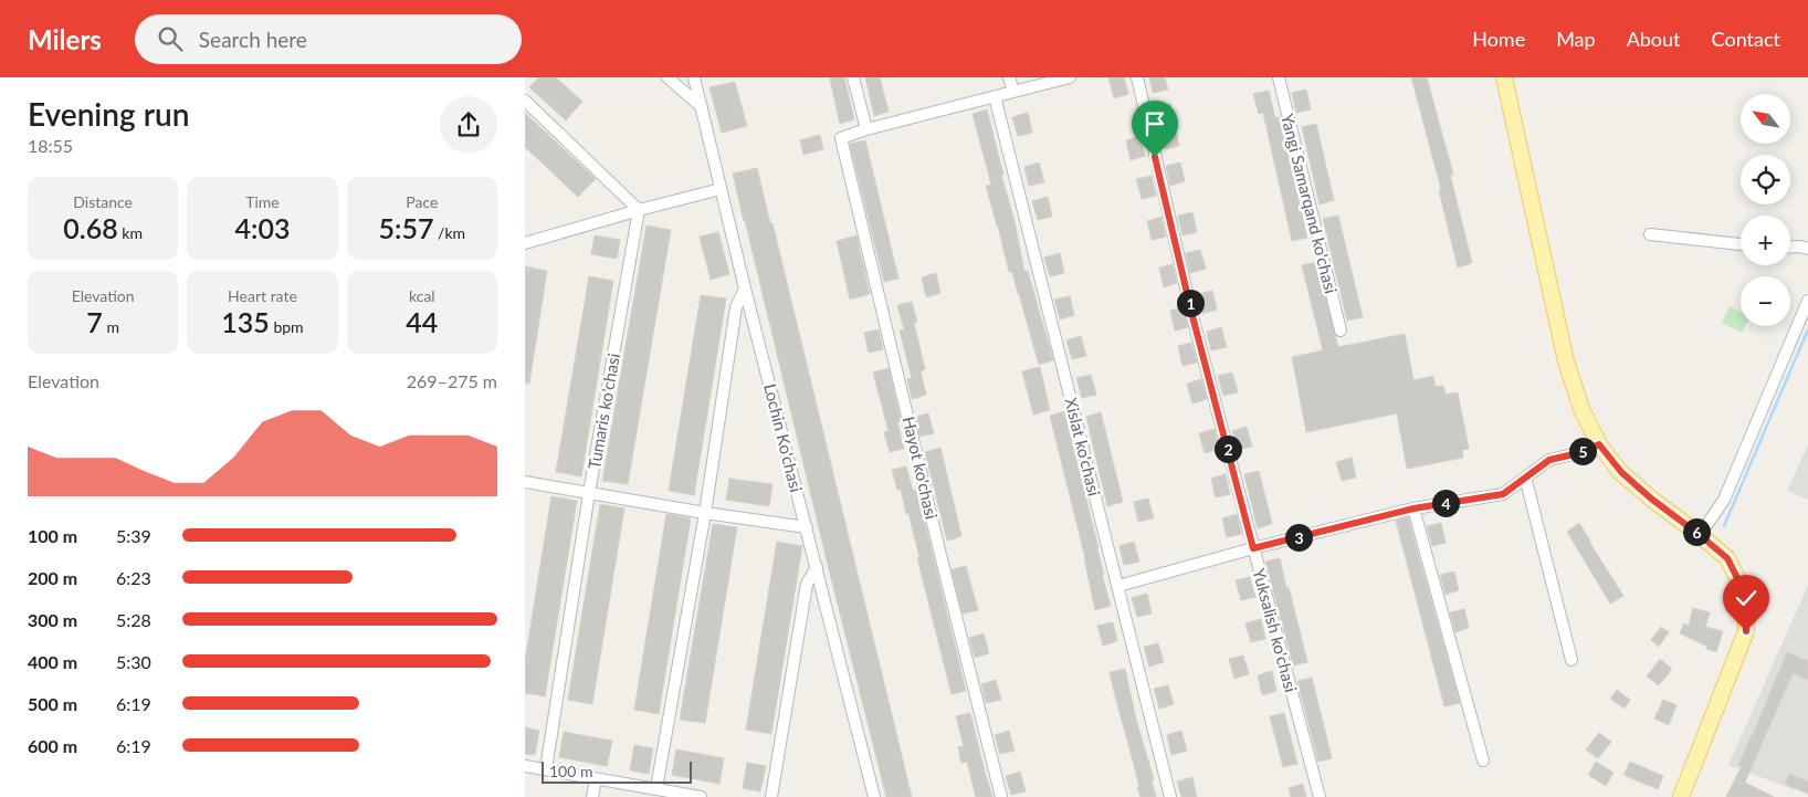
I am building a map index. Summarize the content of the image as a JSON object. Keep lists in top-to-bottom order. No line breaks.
{"streets":{"street":["Yangi Samarqand ko'chasi","Tumaris ko'chasi","Lochin Ko'chasi","Xislat ko'chasi","Hayot ko'chasi","Yuksalish ko'chasi"]},"scale_bar":"100 m","north":"top left","page":{"header":"Milers","search":"Search here","nav":["Home","Map","About","Contact"],"heading":["Evening run","18:55"],"map_buttons":["+","−"],"stats":[["Distance","0.68 km"],["Time","4:03"],["Pace","5:57 /km"],["Elevation","7 m"],["Heart rate","135 bpm"],["kcal","44"]],"pins":["1","2","5","4","6","3"],"chart":["Elevation","269–275 m"],"list":[{"name":"100 m","note":"5:39"},{"name":"200 m","note":"6:23"},{"name":"300 m","note":"5:28"},{"name":"400 m","note":"5:30"},{"name":"500 m","note":"6:19"},{"name":"600 m","note":"6:19"}],"scale":"100 m"}}
